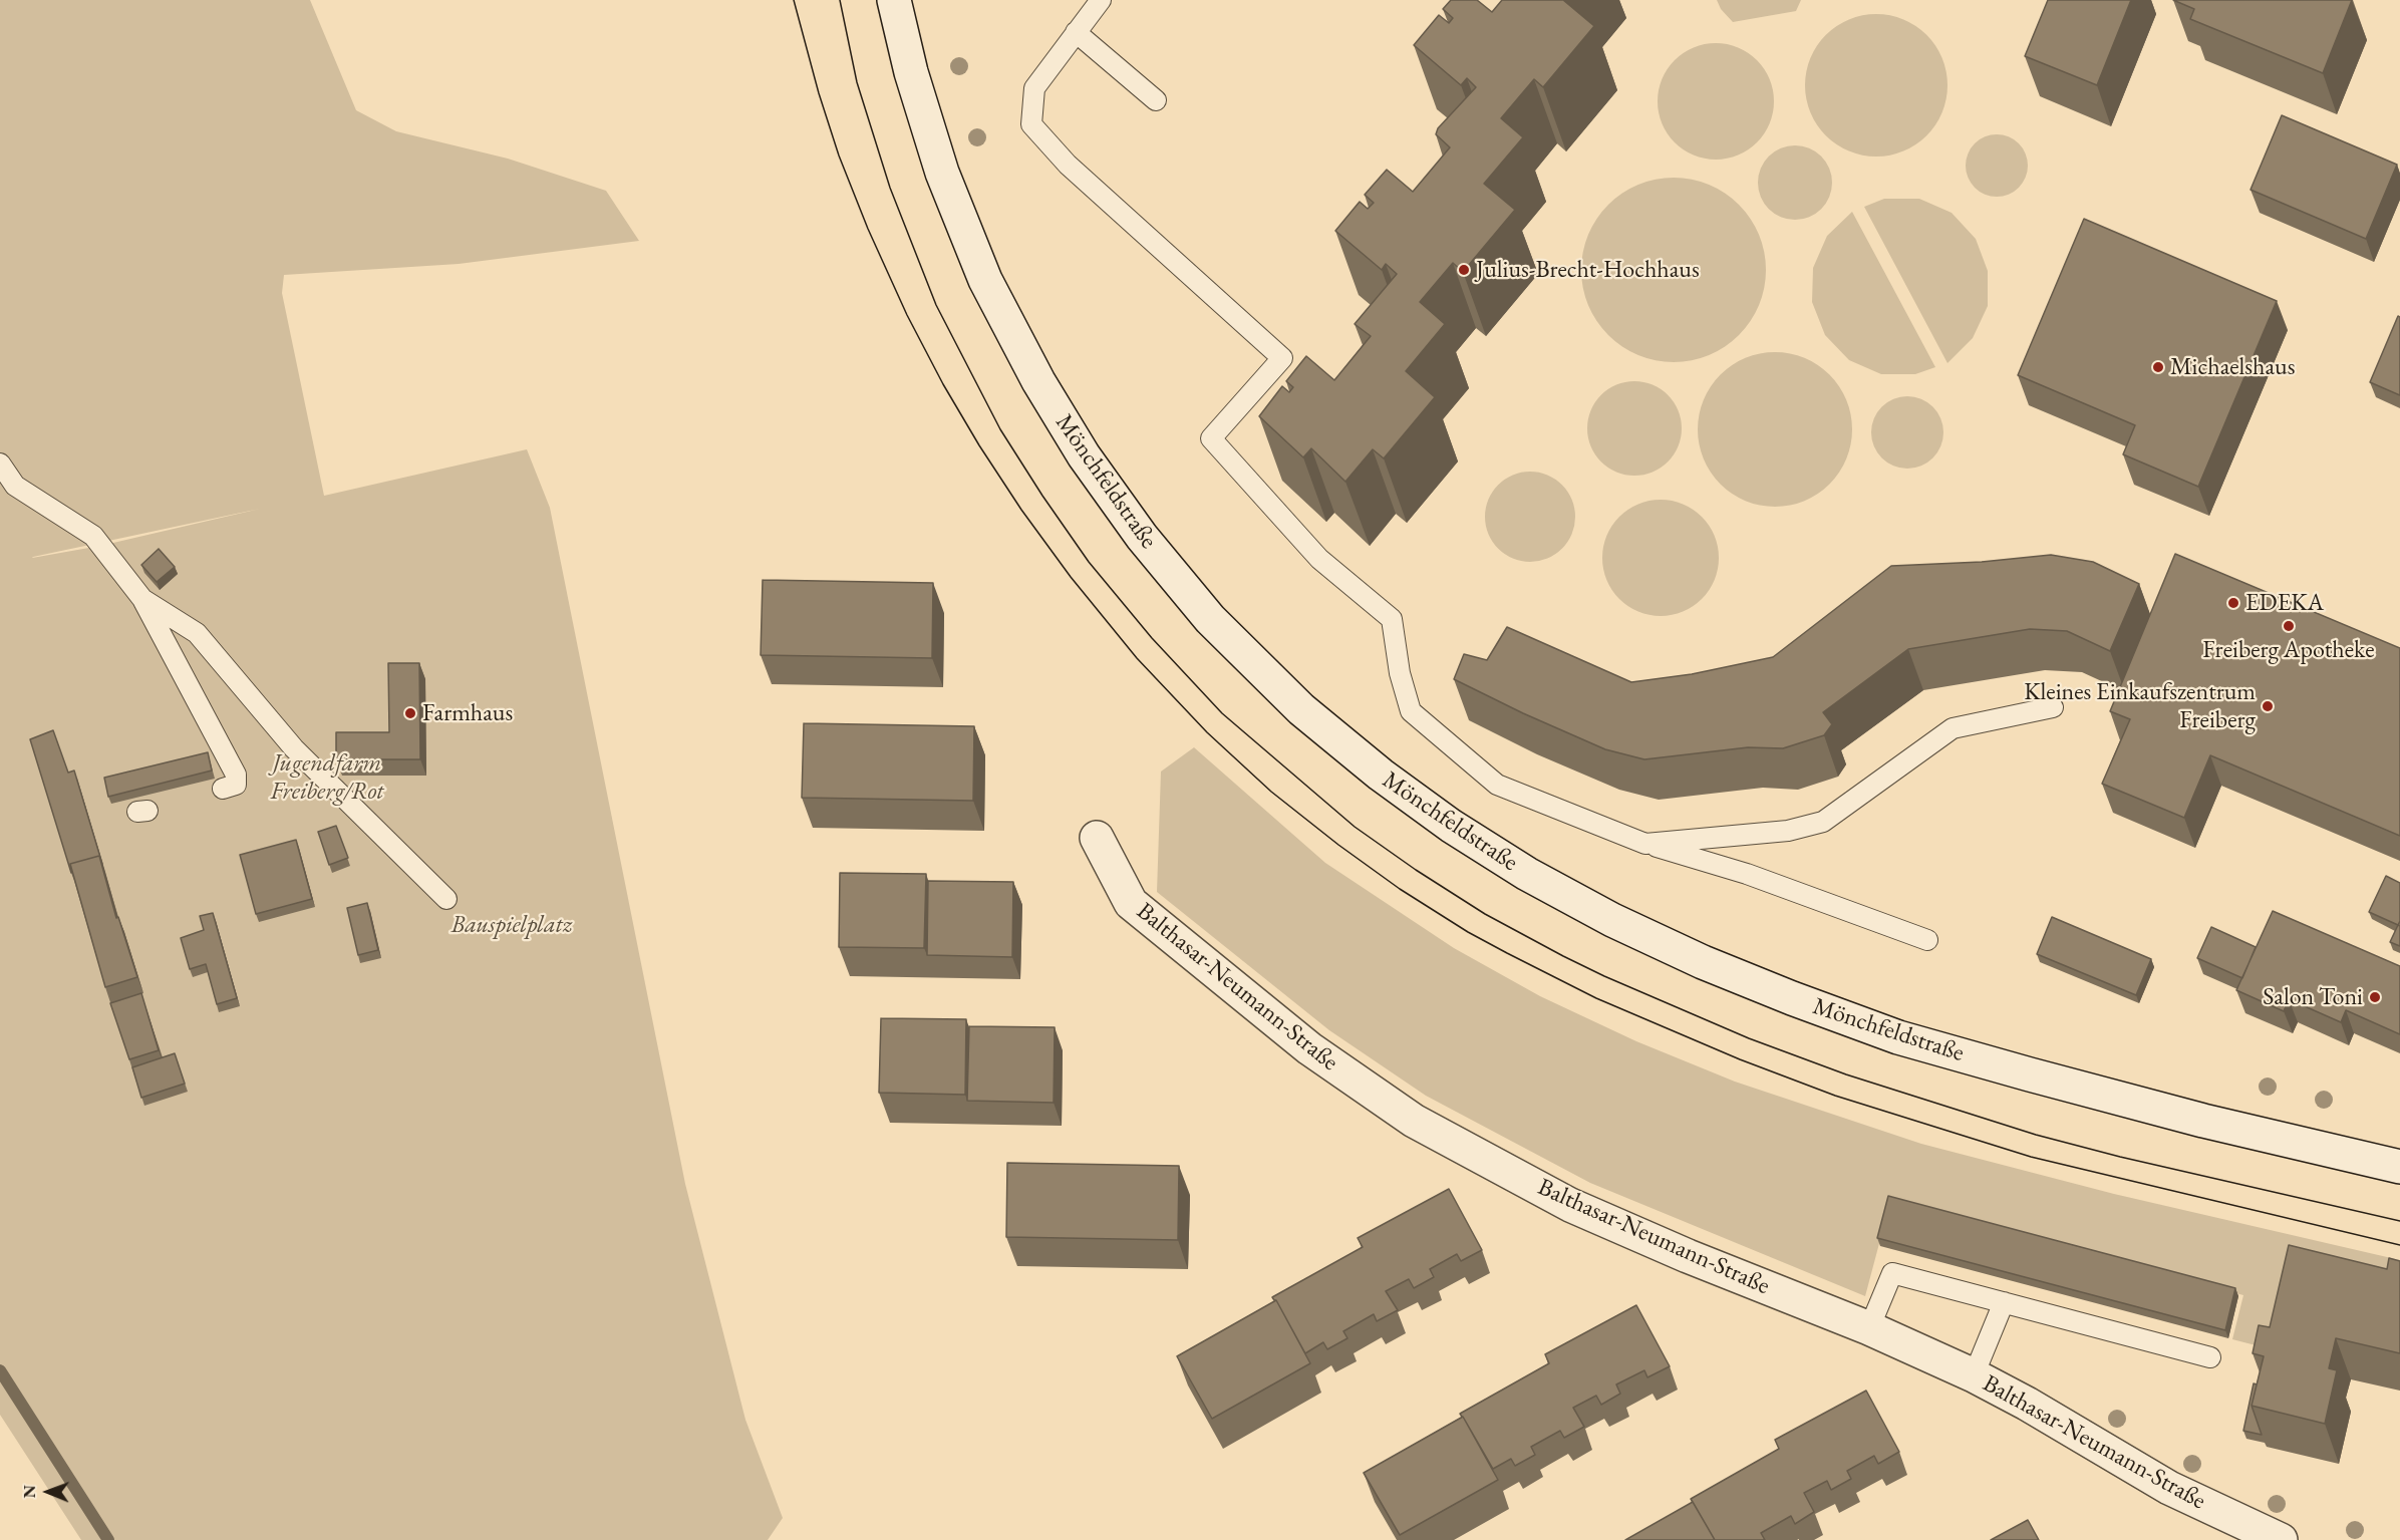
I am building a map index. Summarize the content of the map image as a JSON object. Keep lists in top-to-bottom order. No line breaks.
{"streets":{"main road":["Mönchfeldstraße","Balthasar-Neumann-Straße"]},"parks":["Jugendfarm Freiberg/Rot","Bauspielplatz"],"places":["Julius-Brecht-Hochhaus","Michaelshaus","EDEKA","Freiberg Apotheke","Kleines Einkaufszentrum Freiberg","Farmhaus","Salon Toni"],"north":"left"}
